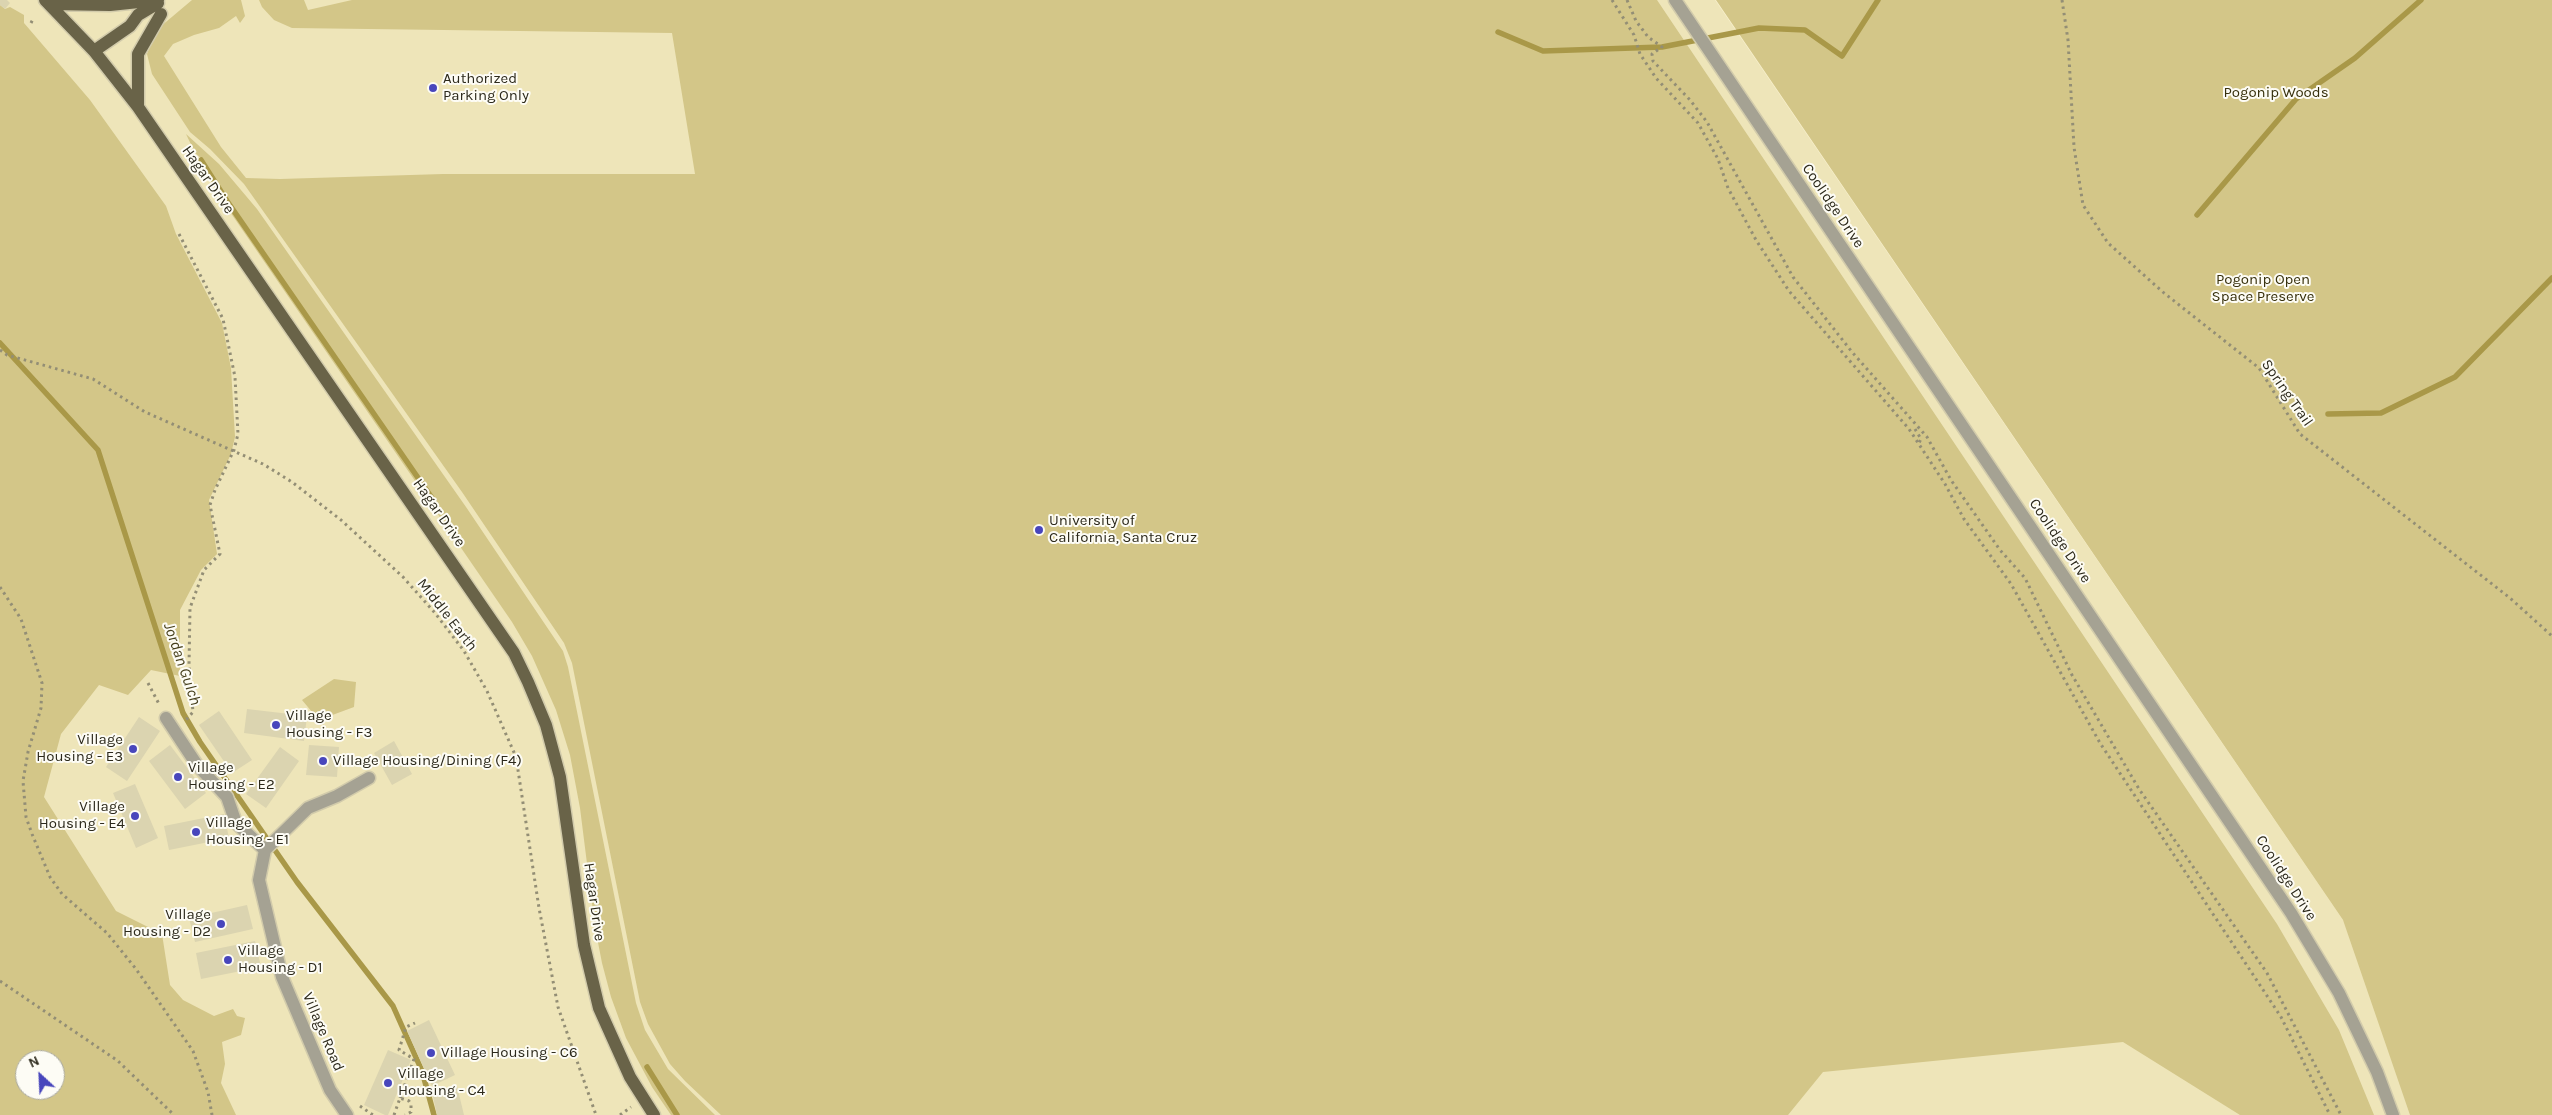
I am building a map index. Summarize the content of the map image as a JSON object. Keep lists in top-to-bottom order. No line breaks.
{"streets":{"main road":["Hagar Drive"],"street":["Coolidge Drive","Village Road"],"path":["Spring Trail","Middle Earth"]},"water":["Jordan Gulch"],"parks":["Pogonip Woods","Pogonip Open Space Preserve"],"places":["Authorized Parking Only","University of California, Santa Cruz","Village Housing - F3","Village Housing - E3","Village Housing/Dining (F4)","Village Housing - E2","Village Housing - E4","Village Housing - E1","Village Housing - D2","Village Housing - D1","Village Housing - C6","Village Housing - C4"],"north":"top left"}
